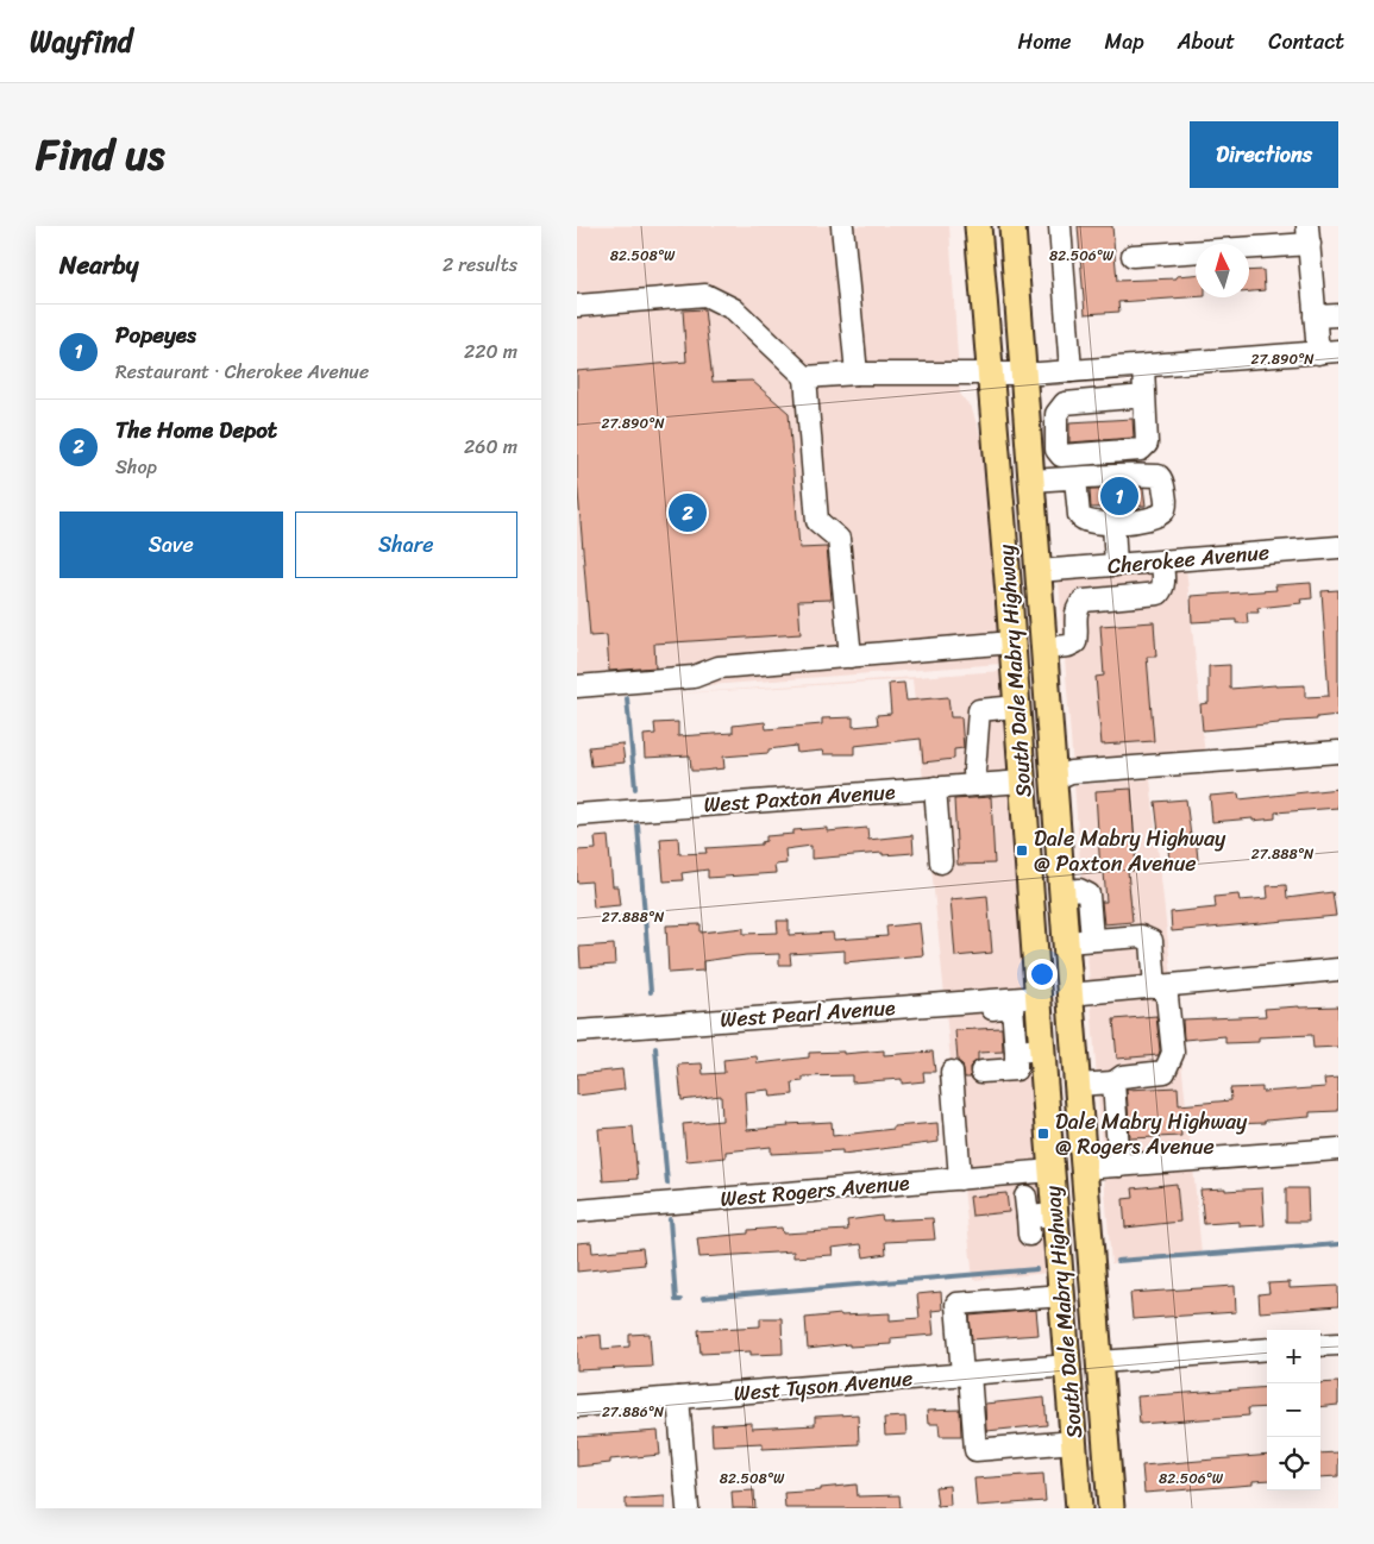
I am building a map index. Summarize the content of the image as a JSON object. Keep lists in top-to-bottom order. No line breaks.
{"streets":{"main road":["South Dale Mabry Highway"],"street":["Cherokee Avenue","West Paxton Avenue","West Pearl Avenue","West Rogers Avenue","West Tyson Avenue"]},"crossings":[["Cherokee Avenue","South Dale Mabry Highway"],["South Dale Mabry Highway","West Paxton Avenue"],["South Dale Mabry Highway","West Pearl Avenue"],["South Dale Mabry Highway","West Rogers Avenue"],["South Dale Mabry Highway","West Tyson Avenue"]],"places":{"transit":["Dale Mabry Highway @ Paxton Avenue","Dale Mabry Highway @ Rogers Avenue"]},"north":"top","page":{"header":"Wayfind","nav":["Home","Map","About","Contact"],"title":"Find us","buttons":["Directions",["Save","Share"]],"heading":["Nearby","2 results"],"list":[{"mark":"1","name":"Popeyes","note":"Restaurant · Cherokee Avenue","value":"220 m"},{"mark":"2","name":"The Home Depot","note":"Shop","value":"260 m"}],"pins":["1","2"],"map_buttons":["+","−"]},"coordinates":["82.508°W","82.506°W","27.890°N","27.888°N","27.886°N"]}
